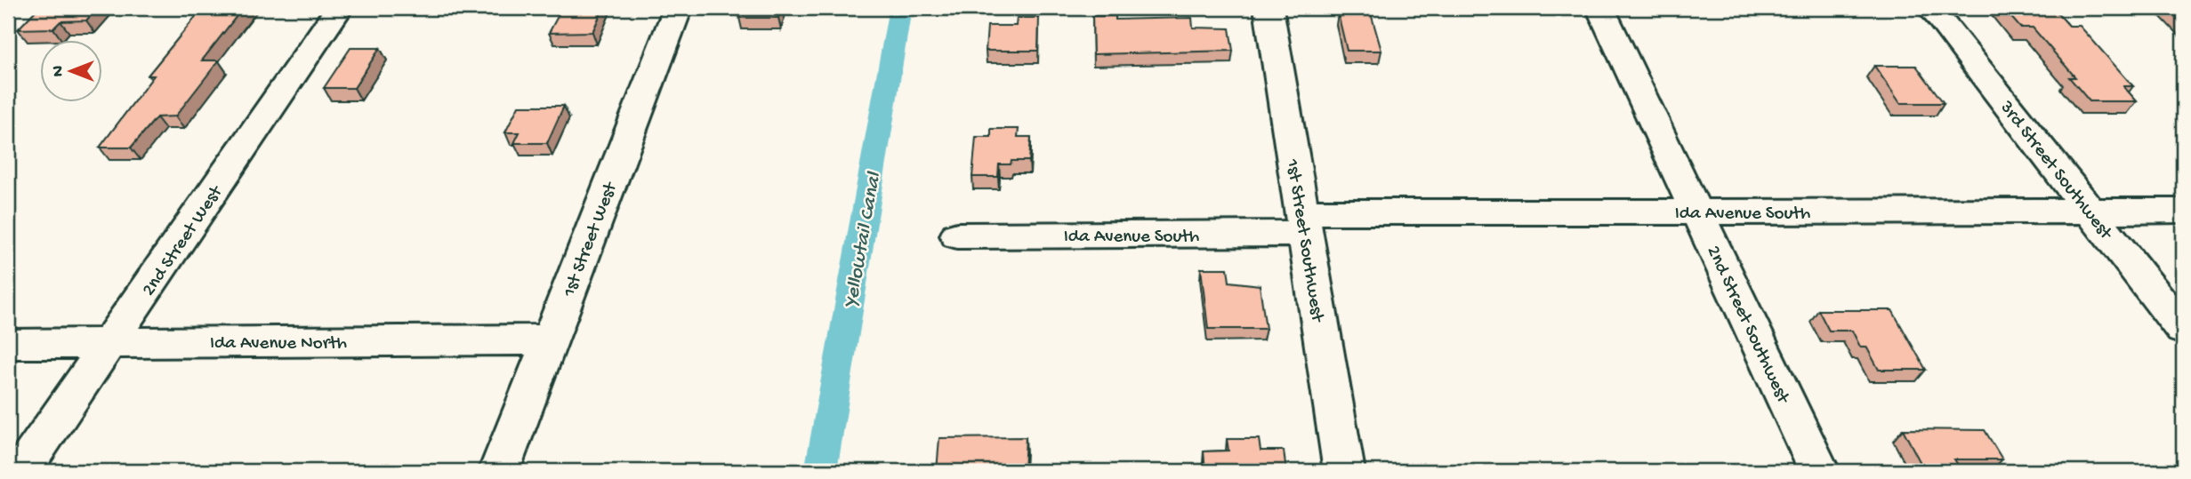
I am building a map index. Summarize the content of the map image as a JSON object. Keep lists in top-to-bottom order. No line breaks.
{"streets":{"street":["3rd Street Southwest","Ida Avenue South","1st Street West","2nd Street West","1st Street Southwest","2nd Street Southwest","Ida Avenue North"]},"crossings":[["3rd Street Southwest","Ida Avenue South"],["Ida Avenue South","1st Street Southwest"],["Ida Avenue South","2nd Street Southwest"],["1st Street West","Ida Avenue North"],["2nd Street West","Ida Avenue North"]],"water":["Yellowtail Canal"],"north":"left"}
